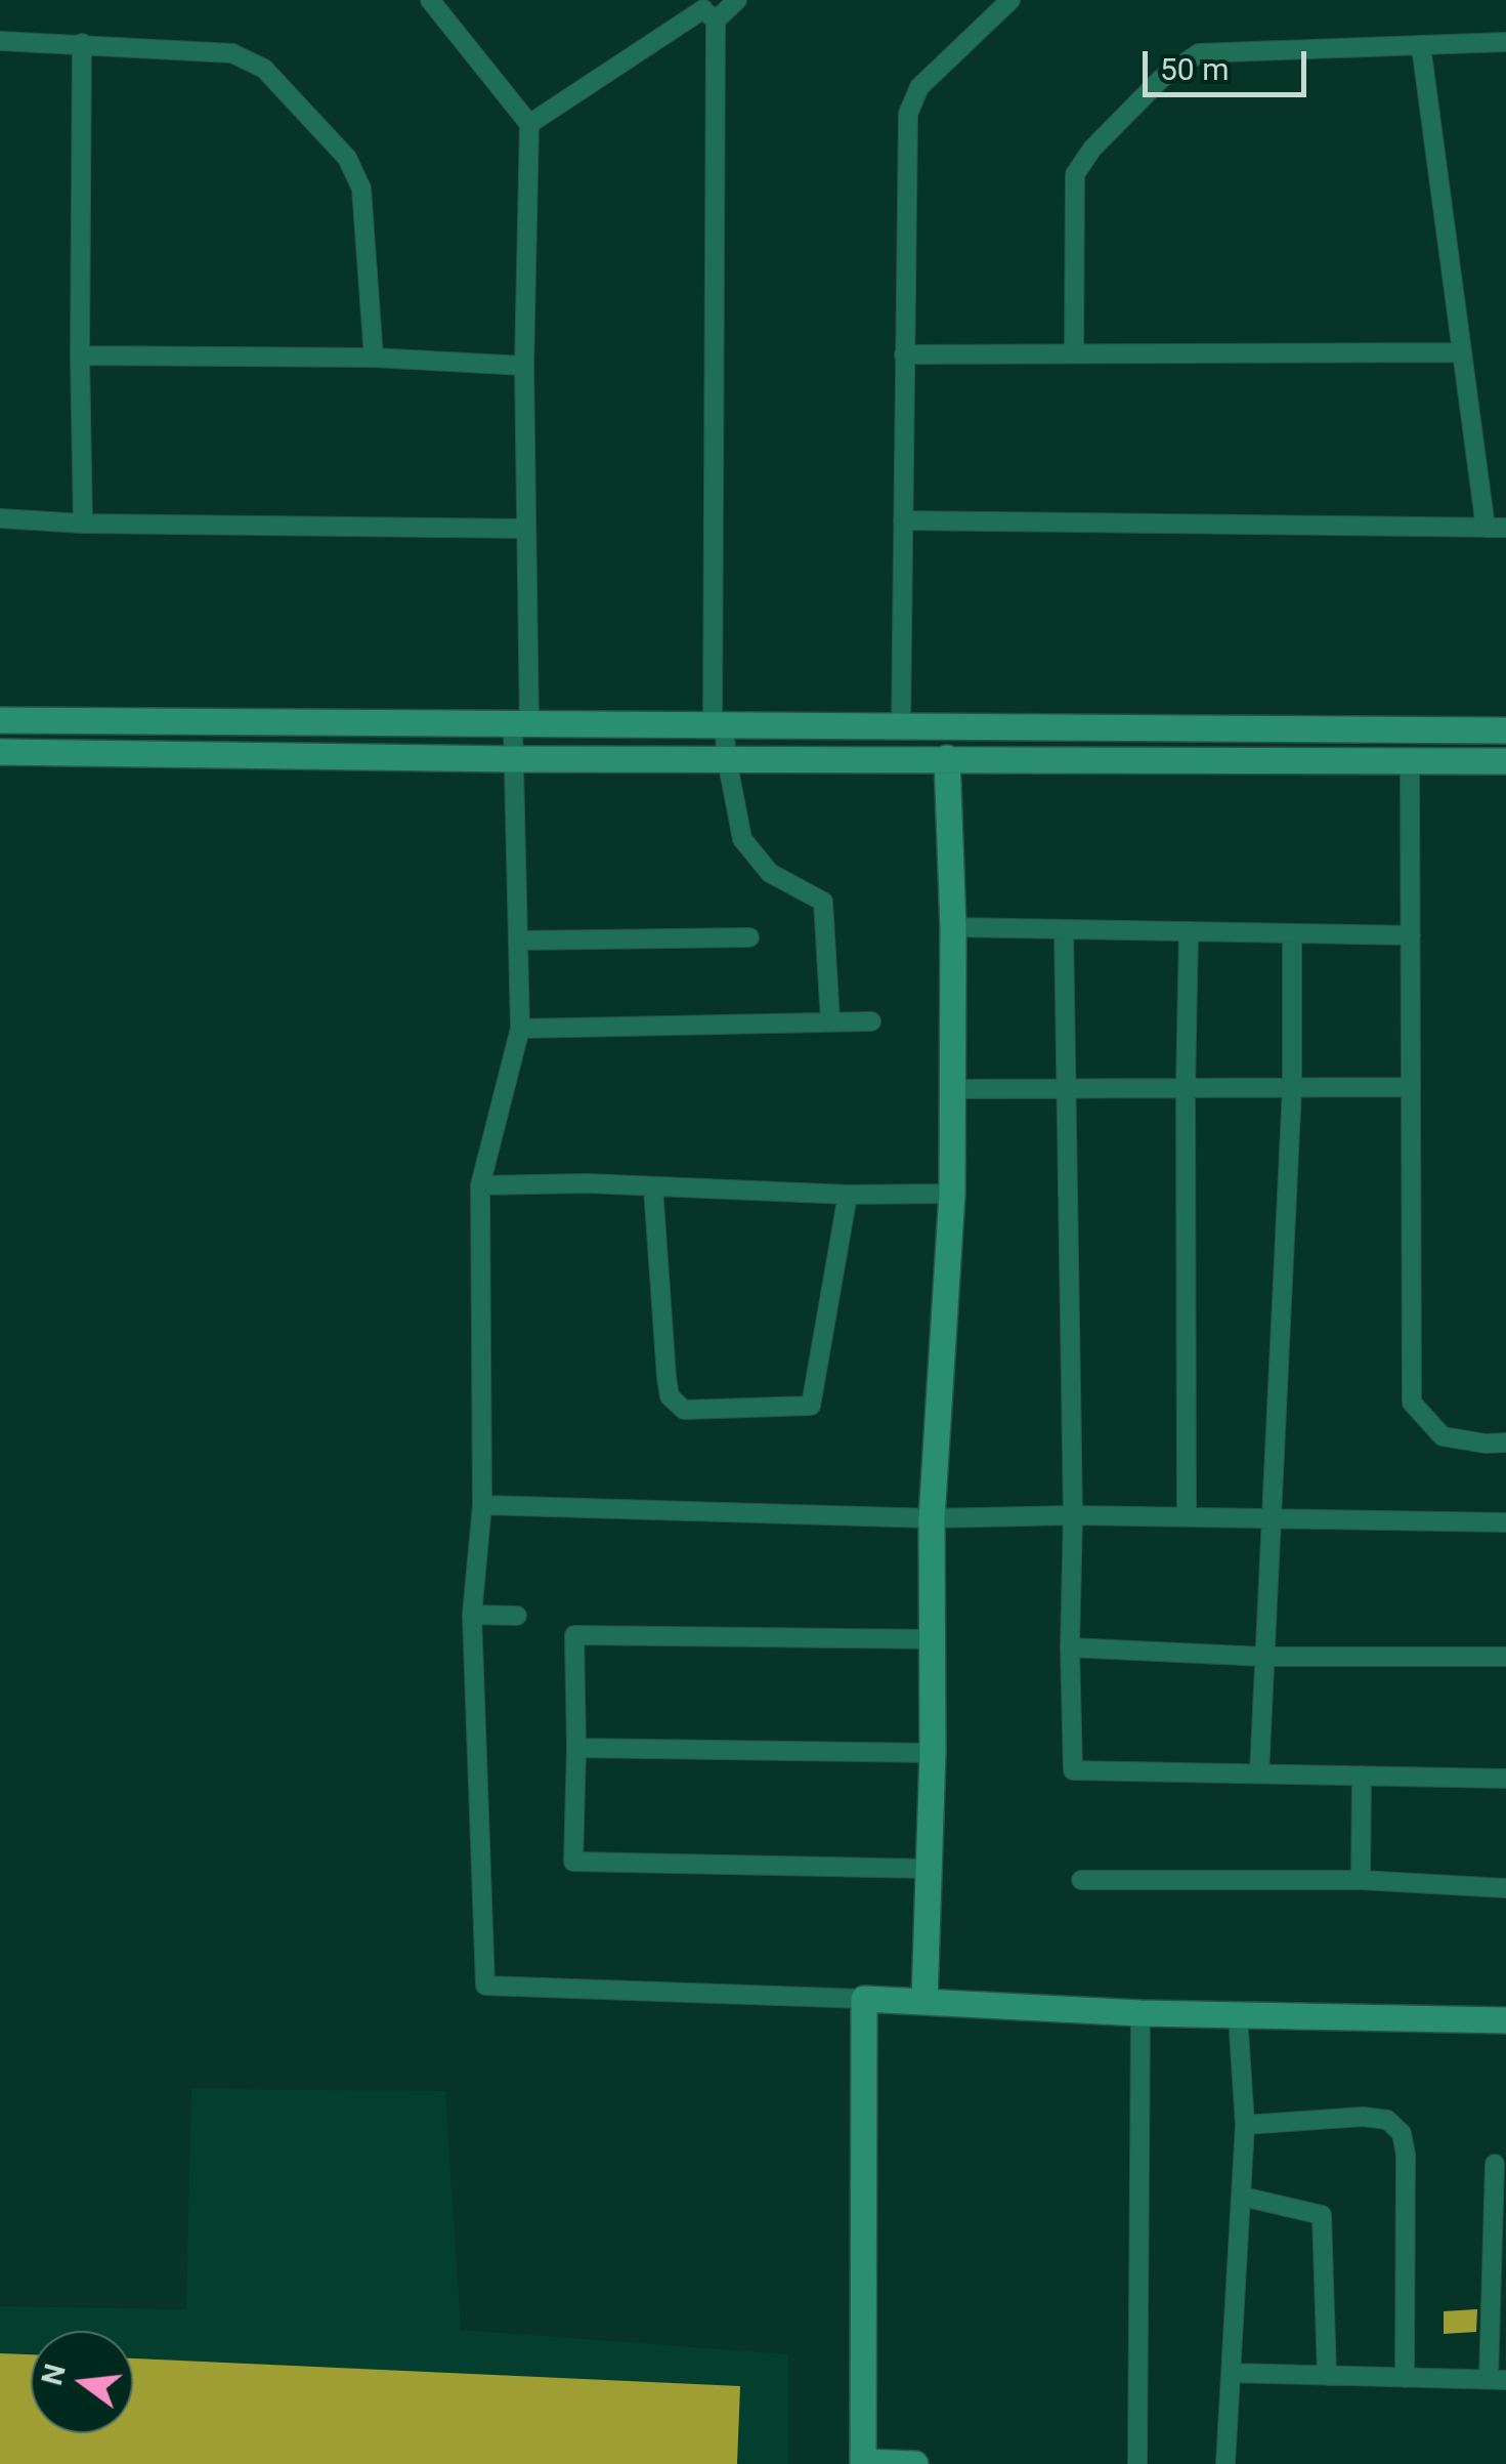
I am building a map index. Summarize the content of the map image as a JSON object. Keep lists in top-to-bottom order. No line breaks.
{"scale_bar":"50 m","north":"left"}
